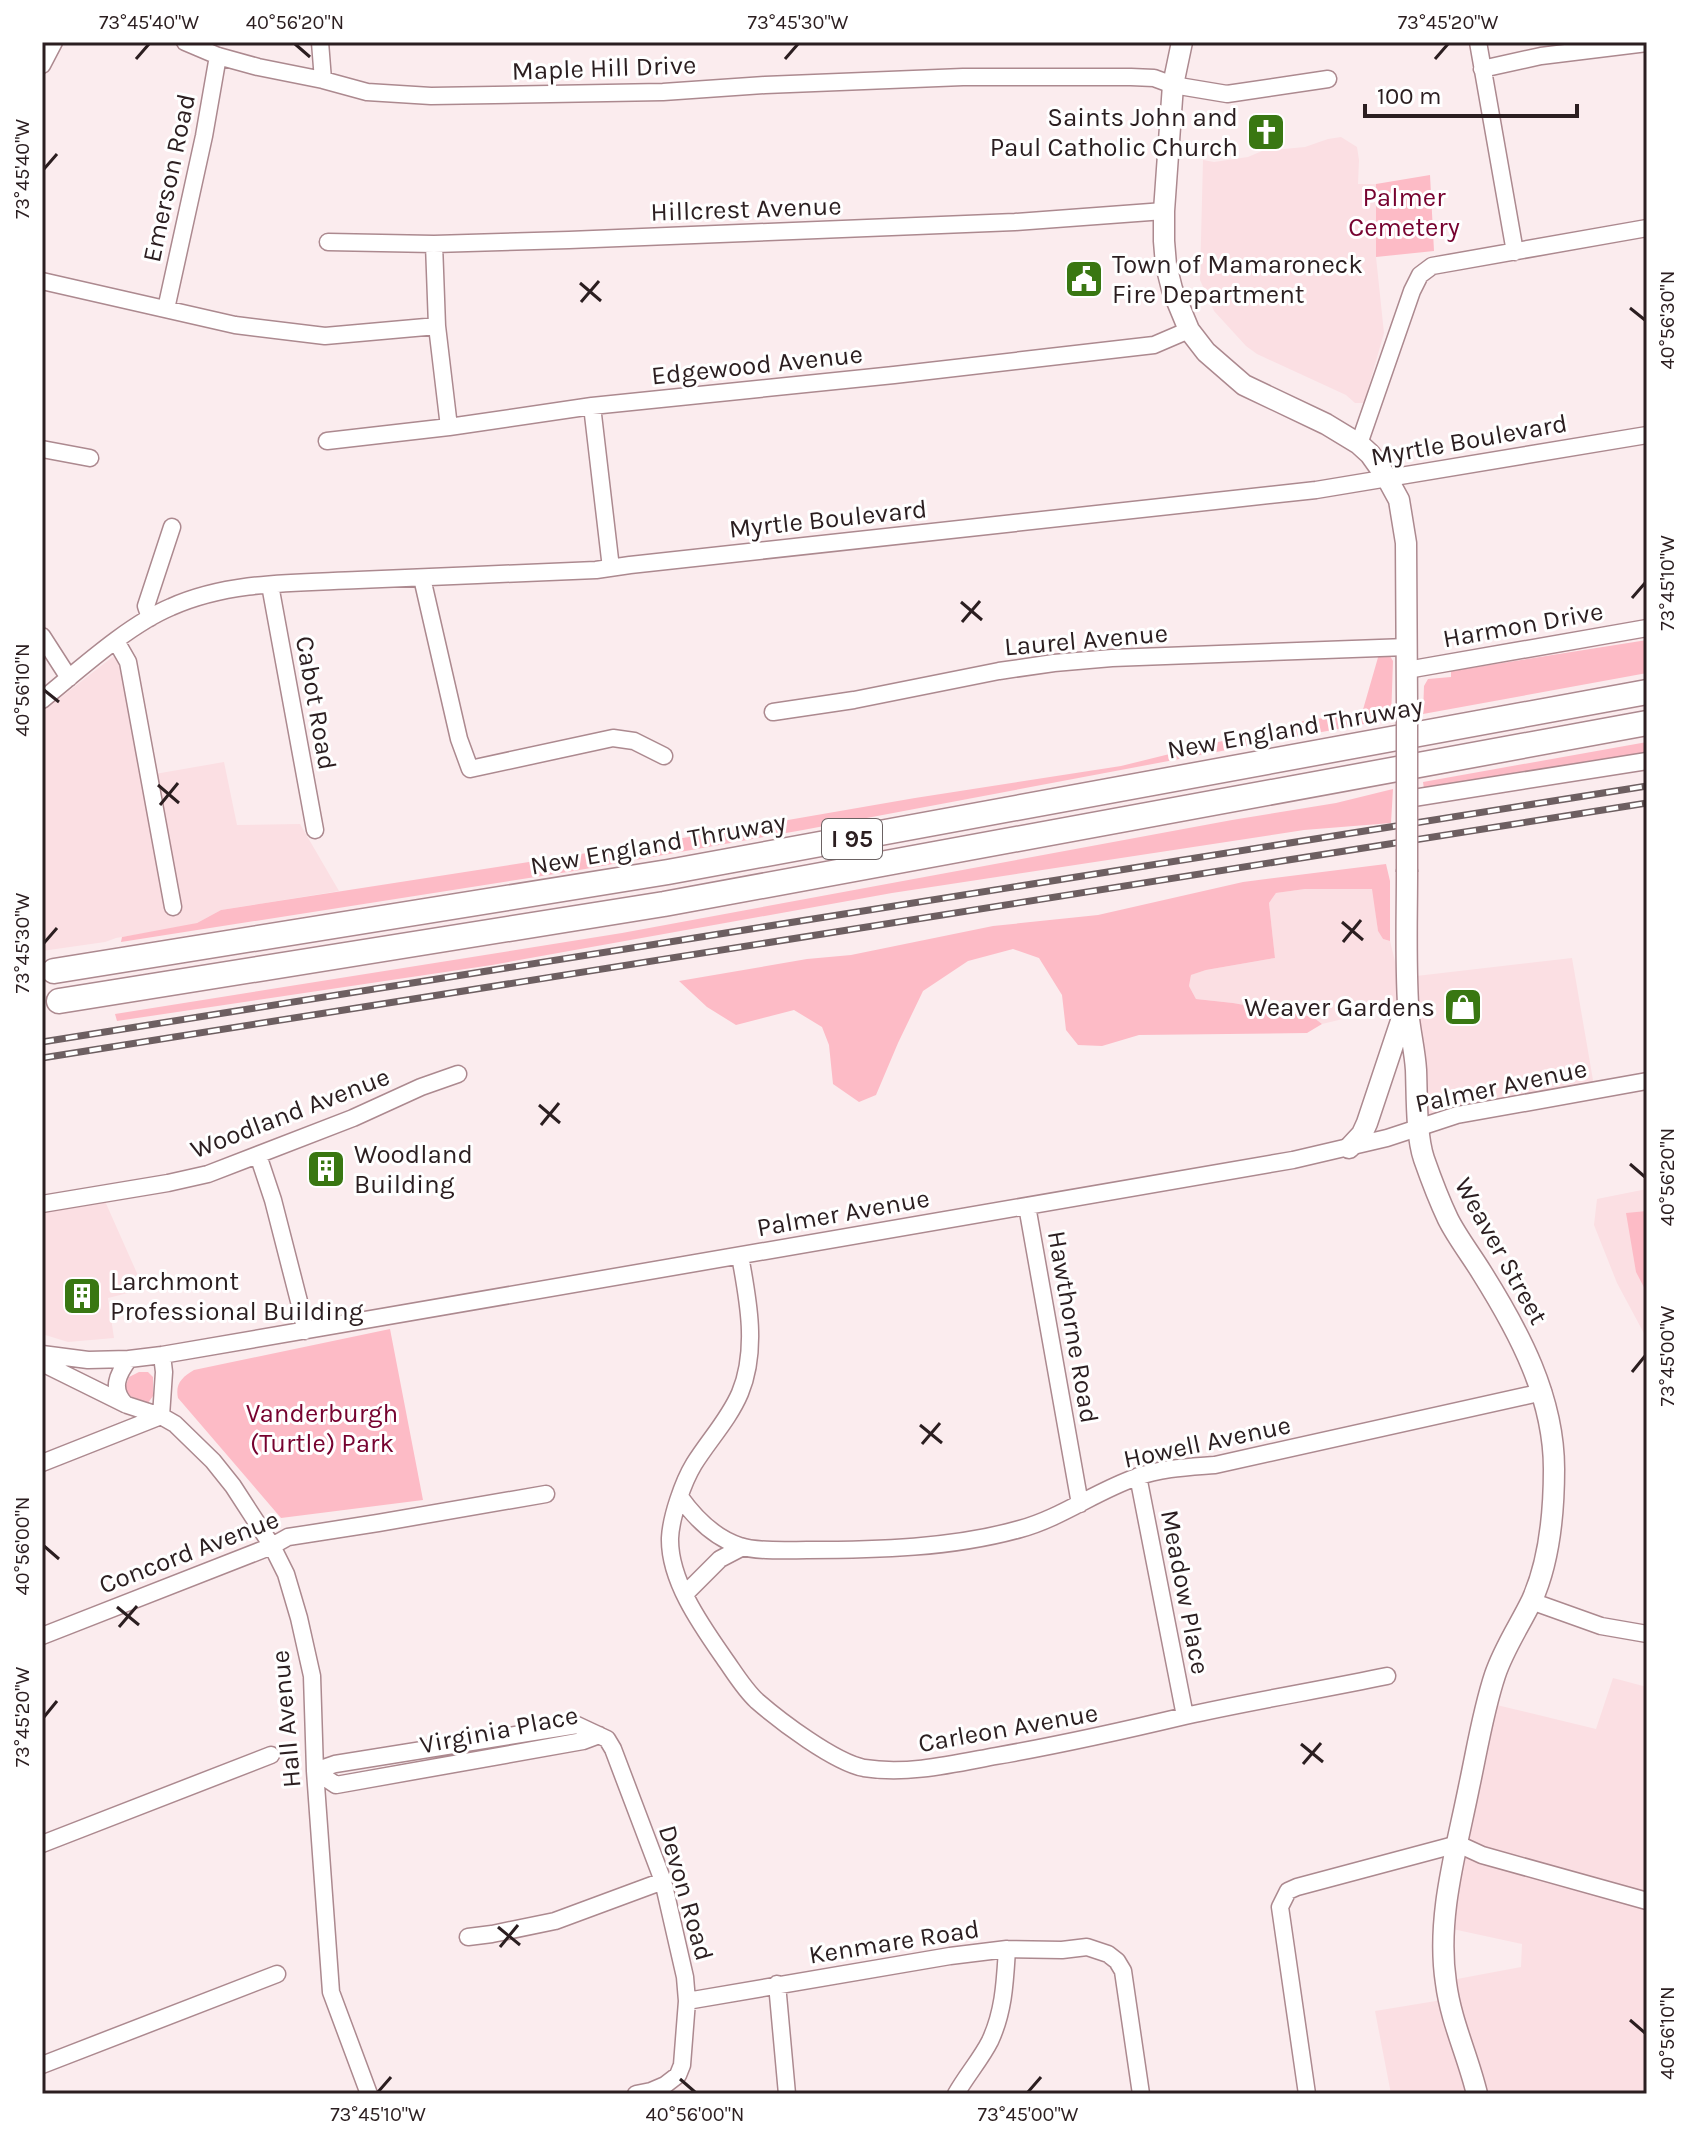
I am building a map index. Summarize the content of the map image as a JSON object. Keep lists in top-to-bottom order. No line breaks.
{"streets":{"highway":["New England Thruway","I 95"],"main road":["Weaver Street"],"street":["Maple Hill Drive","Emerson Road","Hillcrest Avenue","Edgewood Avenue","Myrtle Boulevard","Harmon Drive","Laurel Avenue","Cabot Road","Palmer Avenue","Woodland Avenue","Hawthorne Road","Howell Avenue","Concord Avenue","Meadow Place","Hall Avenue","Carleon Avenue","Virginia Place","Devon Road","Kenmare Road"]},"crossings":[["Maple Hill Drive","Emerson Road"],["Maple Hill Drive","Weaver Street"],["Hillcrest Avenue","Weaver Street"],["Edgewood Avenue","Weaver Street"],["Myrtle Boulevard","Cabot Road"],["Myrtle Boulevard","Weaver Street"],["Harmon Drive","Weaver Street"],["Laurel Avenue","Weaver Street"],["Palmer Avenue","Weaver Street"],["Palmer Avenue","Hawthorne Road"],["Palmer Avenue","Carleon Avenue"],["Weaver Street","Howell Avenue"],["Hawthorne Road","Howell Avenue"],["Howell Avenue","Meadow Place"],["Howell Avenue","Carleon Avenue"],["Concord Avenue","Hall Avenue"],["Meadow Place","Carleon Avenue"],["Hall Avenue","Virginia Place"],["Virginia Place","Devon Road"],["Devon Road","Kenmare Road"]],"parks":["Palmer Cemetery","Vanderburgh (Turtle) Park"],"places":{"church":["Saints John and Paul Catholic Church"],"public building":["Town of Mamaroneck Fire Department"],"shop":["Weaver Gardens"],"building":["Woodland Building","Larchmont Professional Building"]},"scale_bar":"100 m","coordinates":["73°45'40\"W","40°56'20\"N","73°45'30\"W","73°45'20\"W","40°56'30\"N","73°45'10\"W","40°56'10\"N","73°45'00\"W","40°56'00\"N"]}
